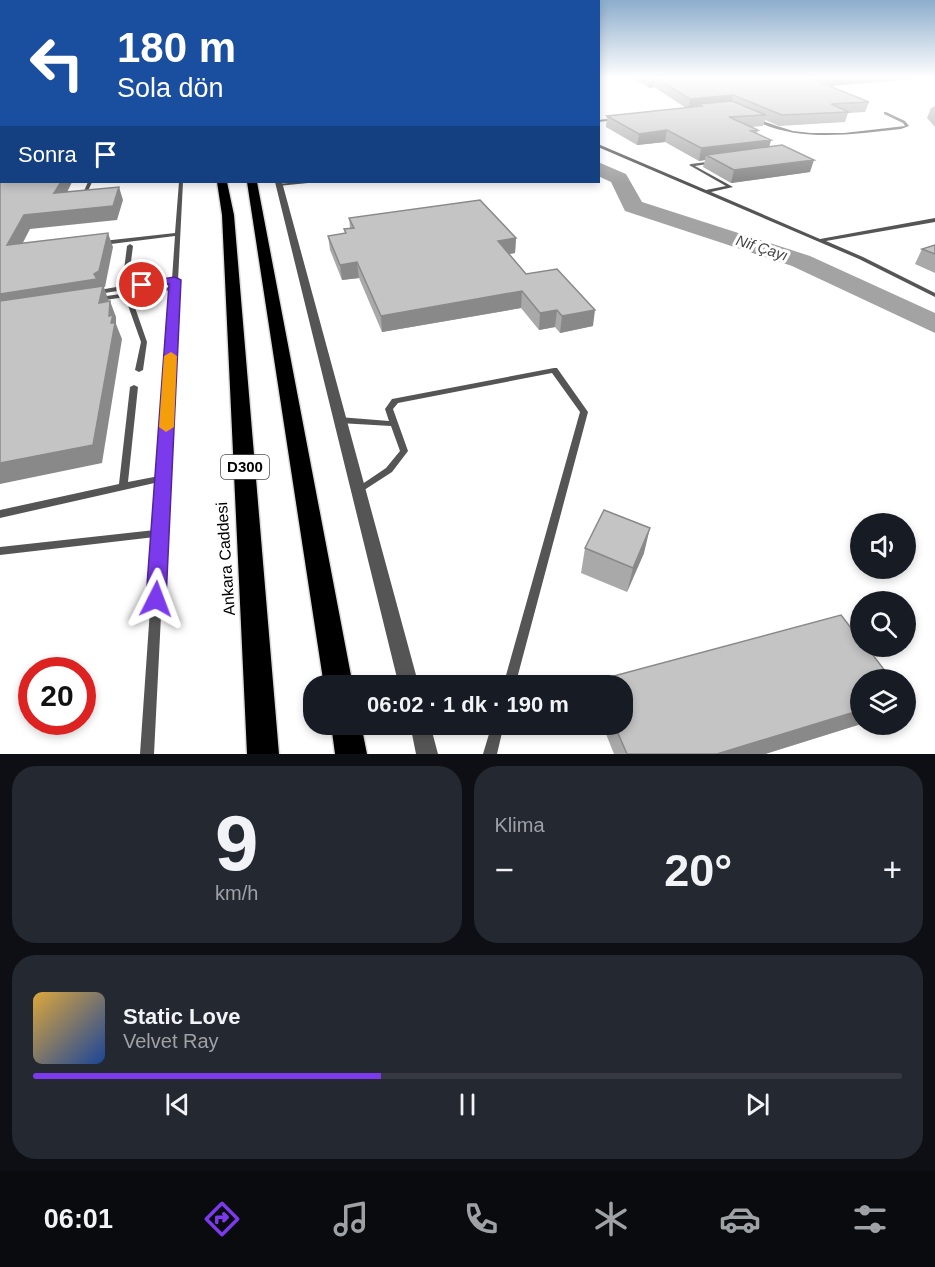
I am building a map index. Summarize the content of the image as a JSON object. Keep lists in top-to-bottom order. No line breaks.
{"streets":{"highway":["D300","Ankara Caddesi"]},"water":["Nif Çayı"],"page":{"turn":["180 m","Sola dön"],"then":"Sonra","limit":"20","trip":"06:02 · 1 dk · 190 m","tile":[["9","km/h"],"Klima"],"heat":["−","20°","+"],"song":["Static Love","Velvet Ray"],"tabs":"06:01"}}
